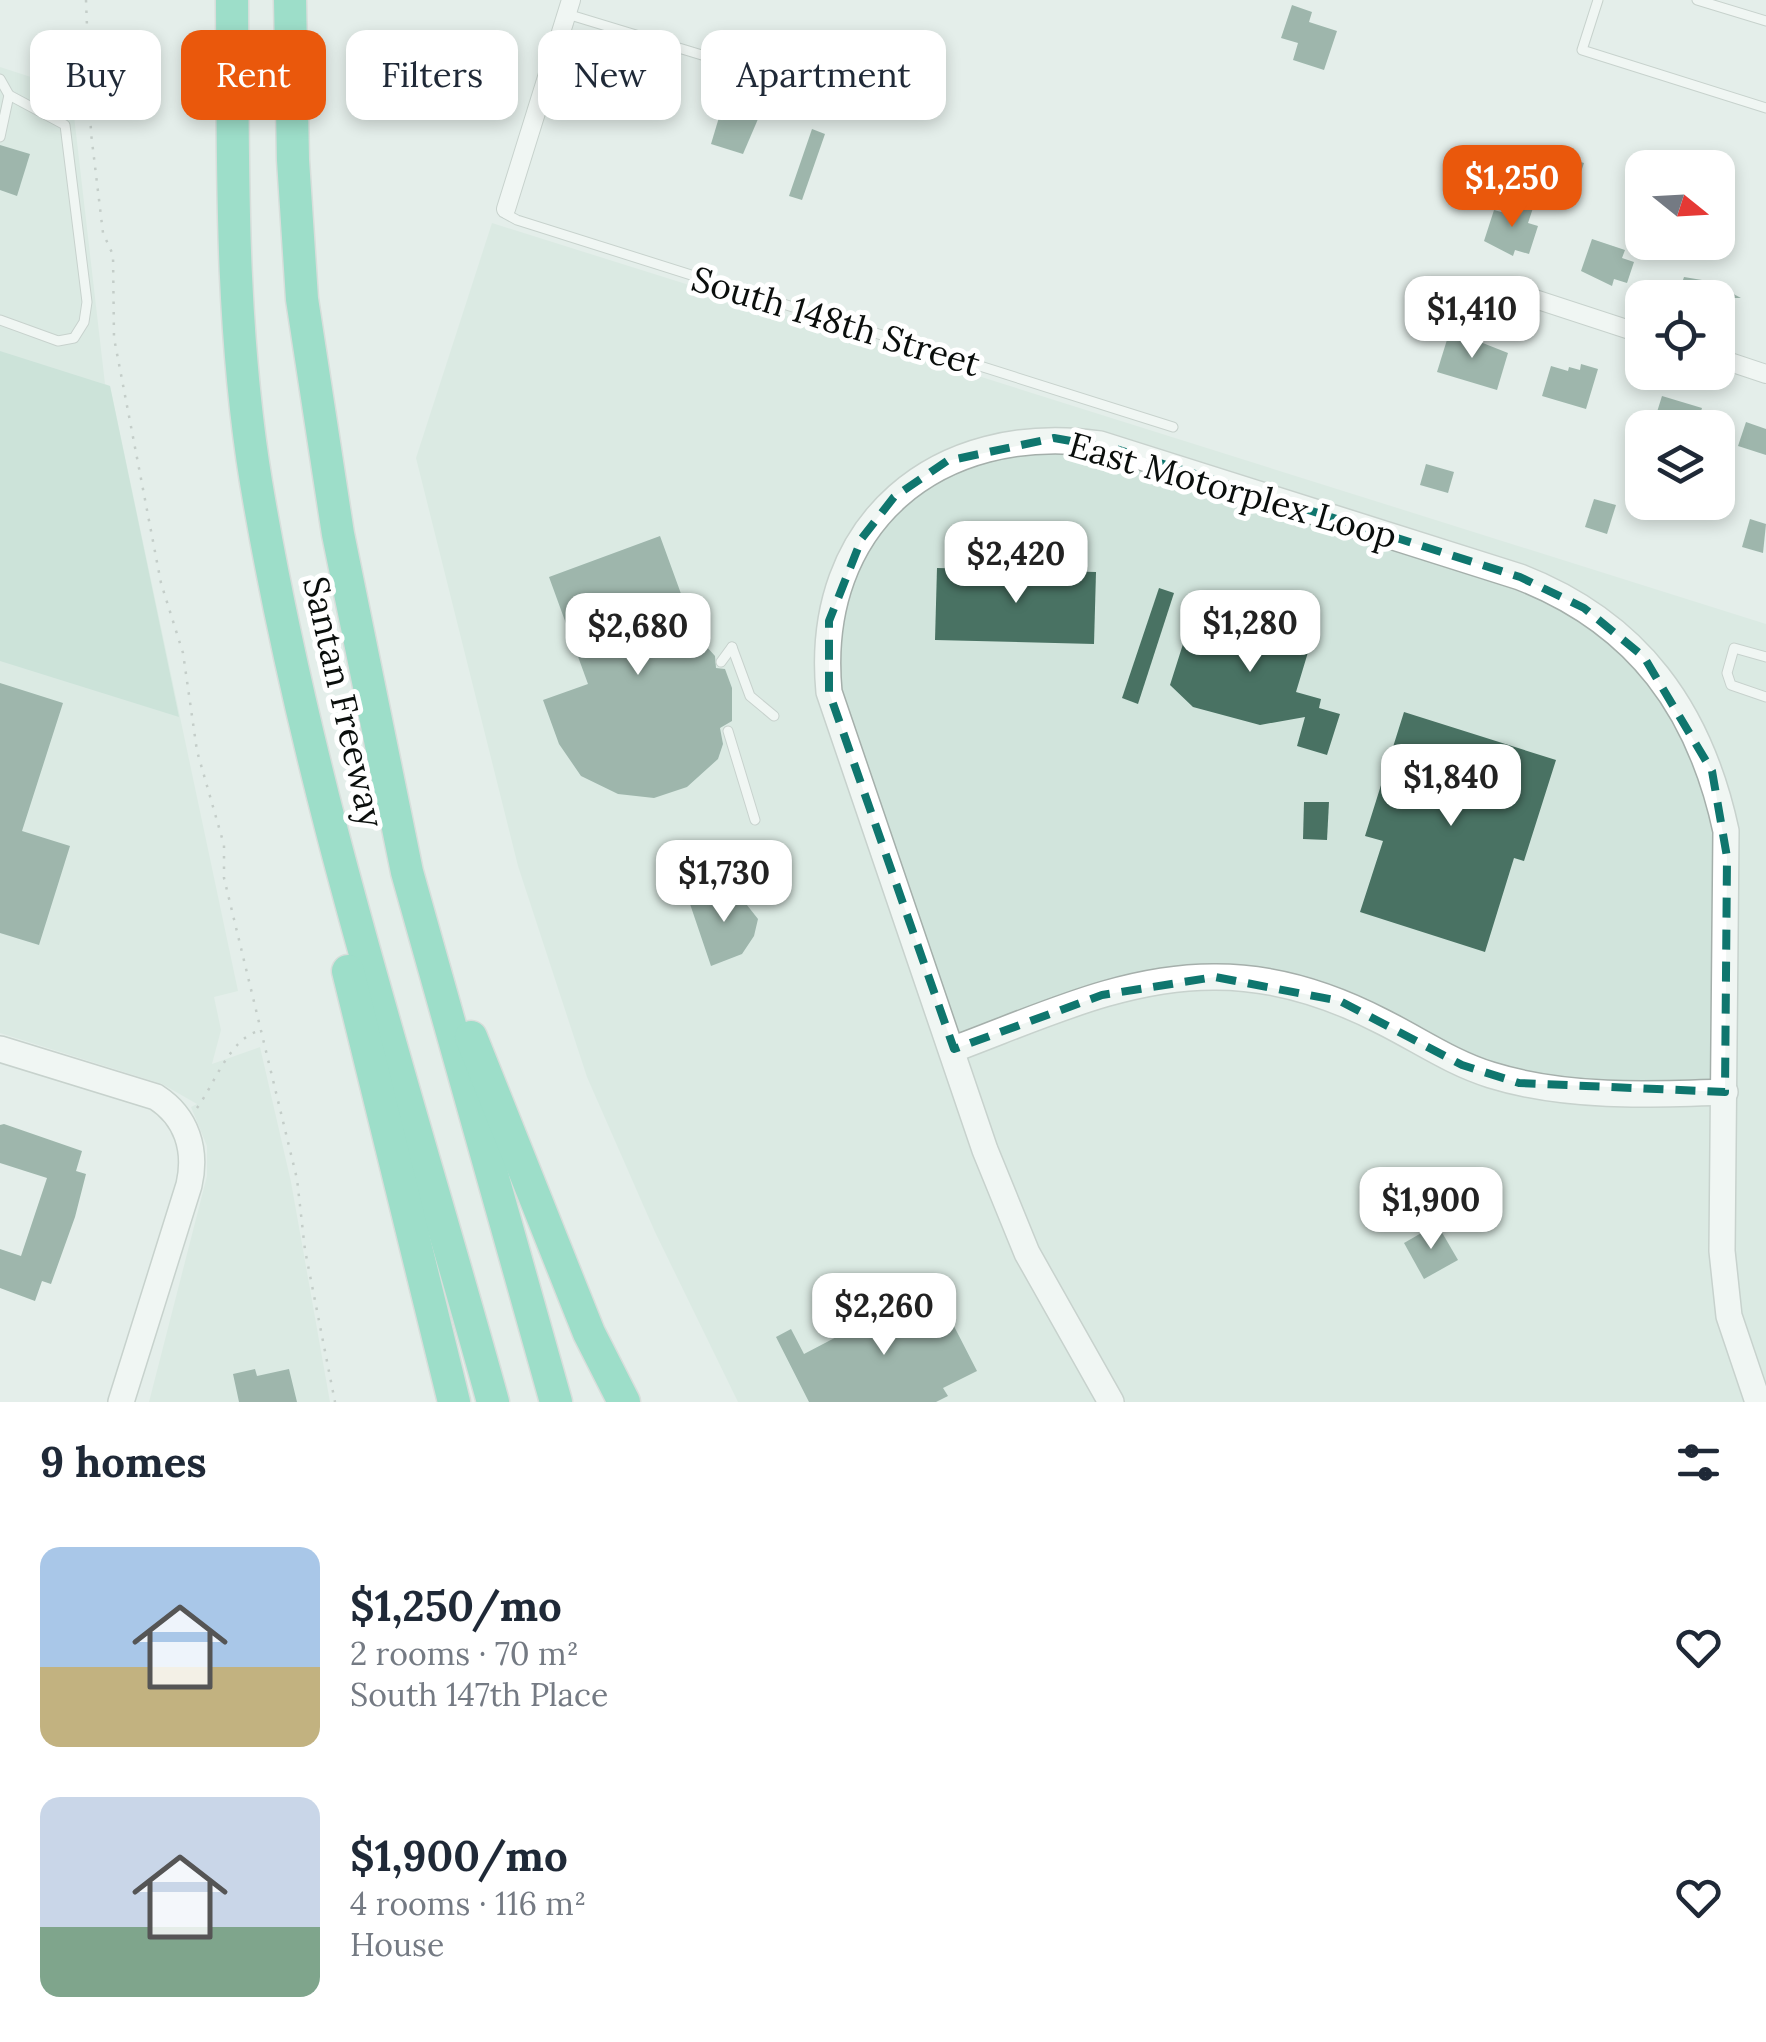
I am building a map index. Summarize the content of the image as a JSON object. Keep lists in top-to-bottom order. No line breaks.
{"streets":{"highway":["Santan Freeway"],"street":["East Motorplex Loop"],"lane":["South 148th Street"]},"north":"right","page":{"chip":["Buy","Rent","Filters","New","Apartment"],"price":["$1,250","$1,410","$2,420","$1,280","$2,680","$1,840","$1,730","$1,900","$2,260"],"heading":"9 homes","list":[{"name":"$1,250/mo","note":"2 rooms · 70 m² · South 147th Place"},{"name":"$1,900/mo","note":"4 rooms · 116 m² · House"}]}}
